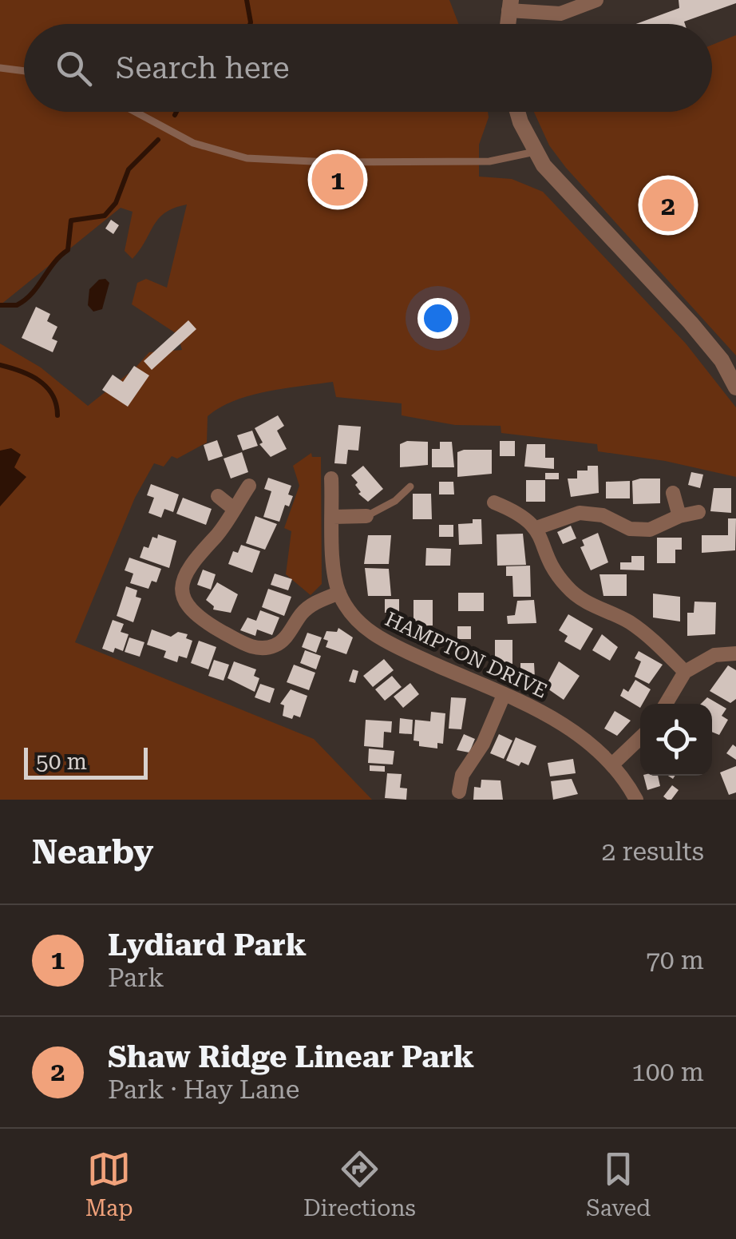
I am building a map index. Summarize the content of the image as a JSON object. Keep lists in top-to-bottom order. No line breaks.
{"streets":{"street":["HAMPTON DRIVE"]},"scale_bar":"50 m","page":{"search":"Search here","pins":["1","2"],"scale":"50 m","heading":["Nearby","2 results"],"list":[{"mark":"1","name":"Lydiard Park","note":"Park","value":"70 m"},{"mark":"2","name":"Shaw Ridge Linear Park","note":"Park · Hay Lane","value":"100 m"}],"nav":["Map","Directions","Saved"]}}
